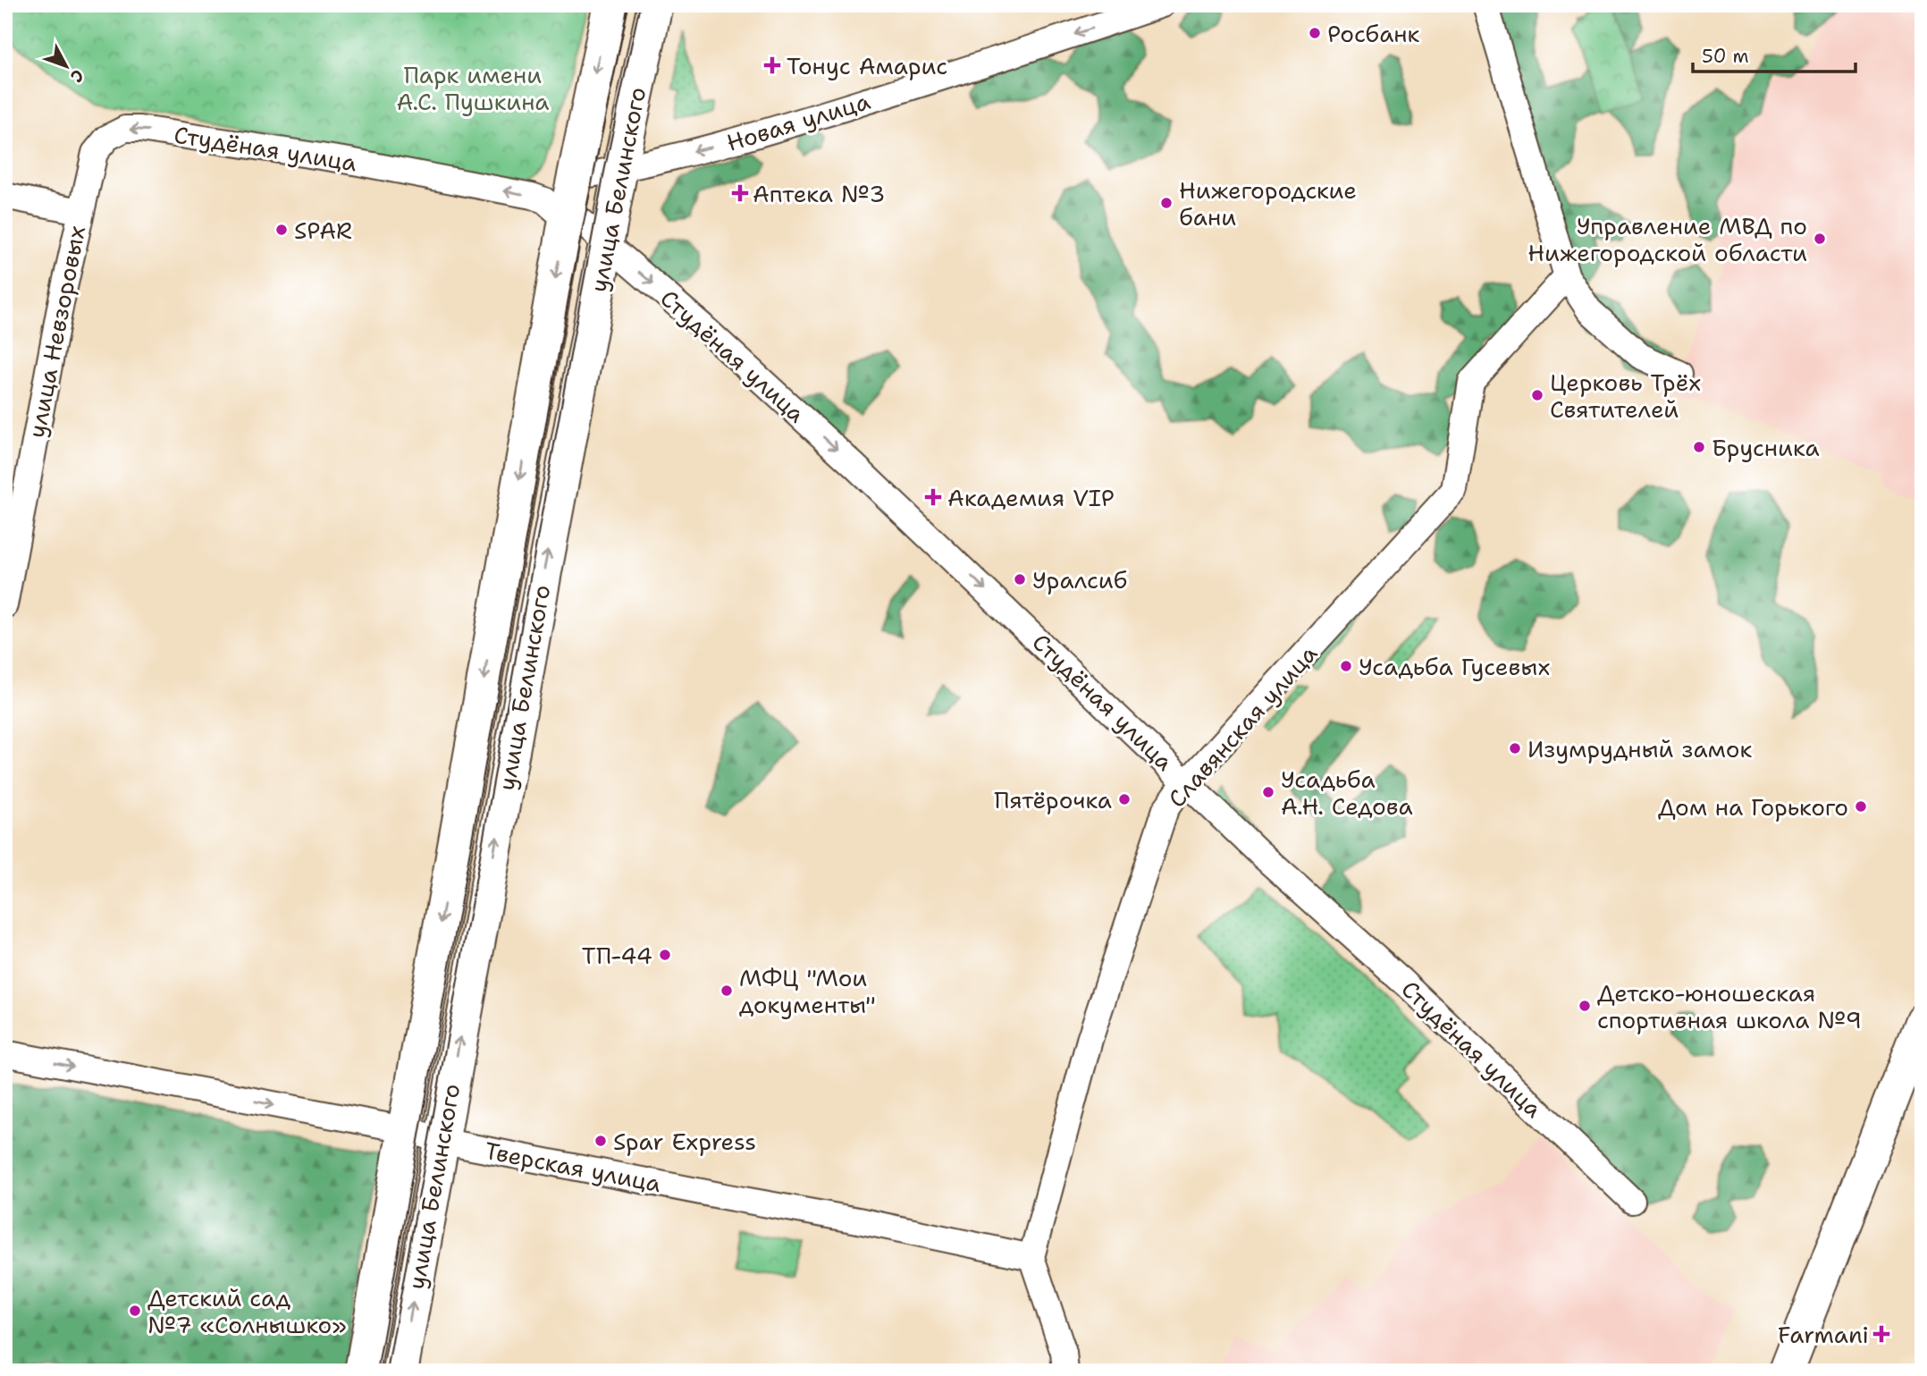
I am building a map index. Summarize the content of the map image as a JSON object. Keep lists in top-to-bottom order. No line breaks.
{"streets":{"main road":["улица Белинского"],"street":["Новая улица","Студёная улица","улица Невзоровых","Славянская улица","Тверская улица"]},"crossings":[["Новая улица","улица Белинского"],["Студёная улица","улица Белинского"],["Студёная улица","улица Невзоровых"],["Студёная улица","Славянская улица"],["улица Белинского","Тверская улица"],["Славянская улица","Тверская улица"]],"one_way":["Новая улица","Тверская улица"],"parks":["Парк имени А.С. Пушкина"],"places":{"other":["Росбанк","Нижегородские бани","SPAR","Управление МВД по Нижегородской области","Церковь Трёх Святителей","Брусника","Уралсиб","Усадьба Гусевых","Изумрудный замок","Усадьба А.Н. Седова","Пятёрочка","Дом на Горького","ТП-44","МФЦ \"Мои документы\"","Детско-юношеская спортивная школа №9","Spar Express","Детский сад №7 «Солнышко»"],"health":["Тонус Амарис","Аптека №3","Академия VIP","Farmani"]},"scale_bar":"50 m","north":"bottom right"}
